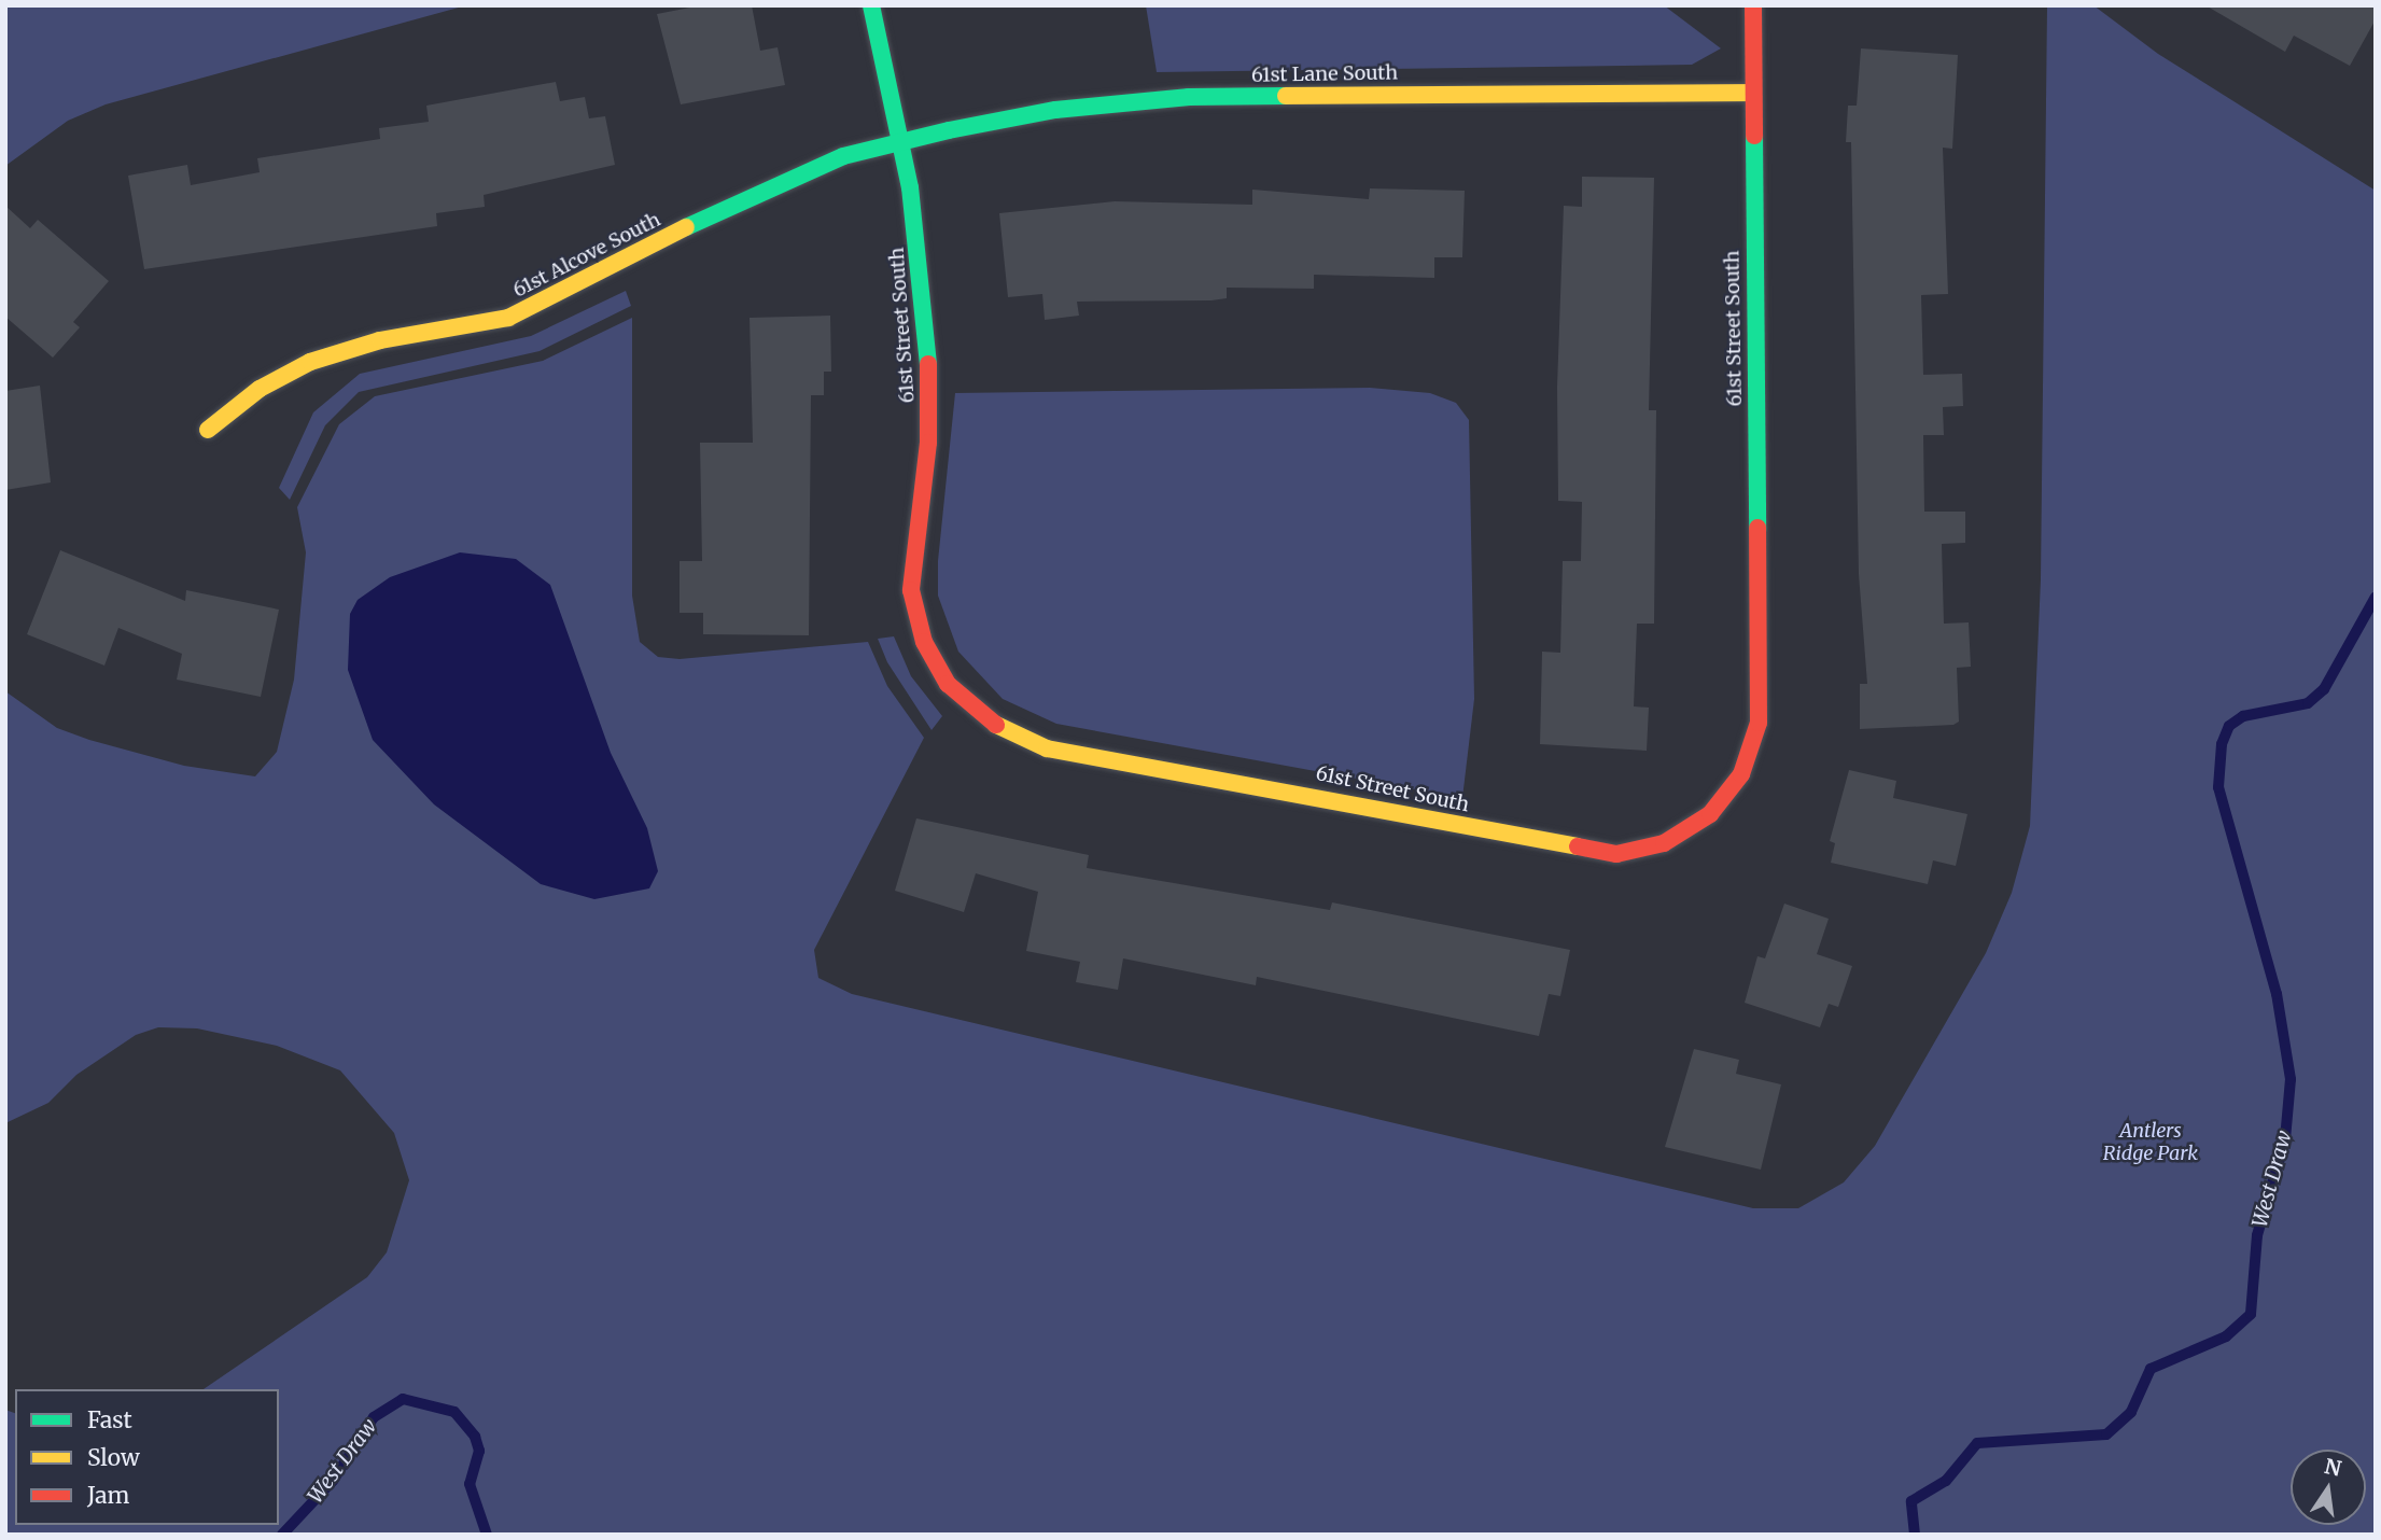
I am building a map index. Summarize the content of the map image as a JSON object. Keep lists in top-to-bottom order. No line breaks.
{"streets":{"street":["61st Lane South","61st Alcove South","61st Street South"]},"crossings":[["61st Lane South","61st Alcove South"],["61st Lane South","61st Street South"],["61st Alcove South","61st Street South"]],"water":["West Draw"],"parks":["Antlers Ridge Park"],"legend":["Fast","Slow","Jam"],"north":"top"}
